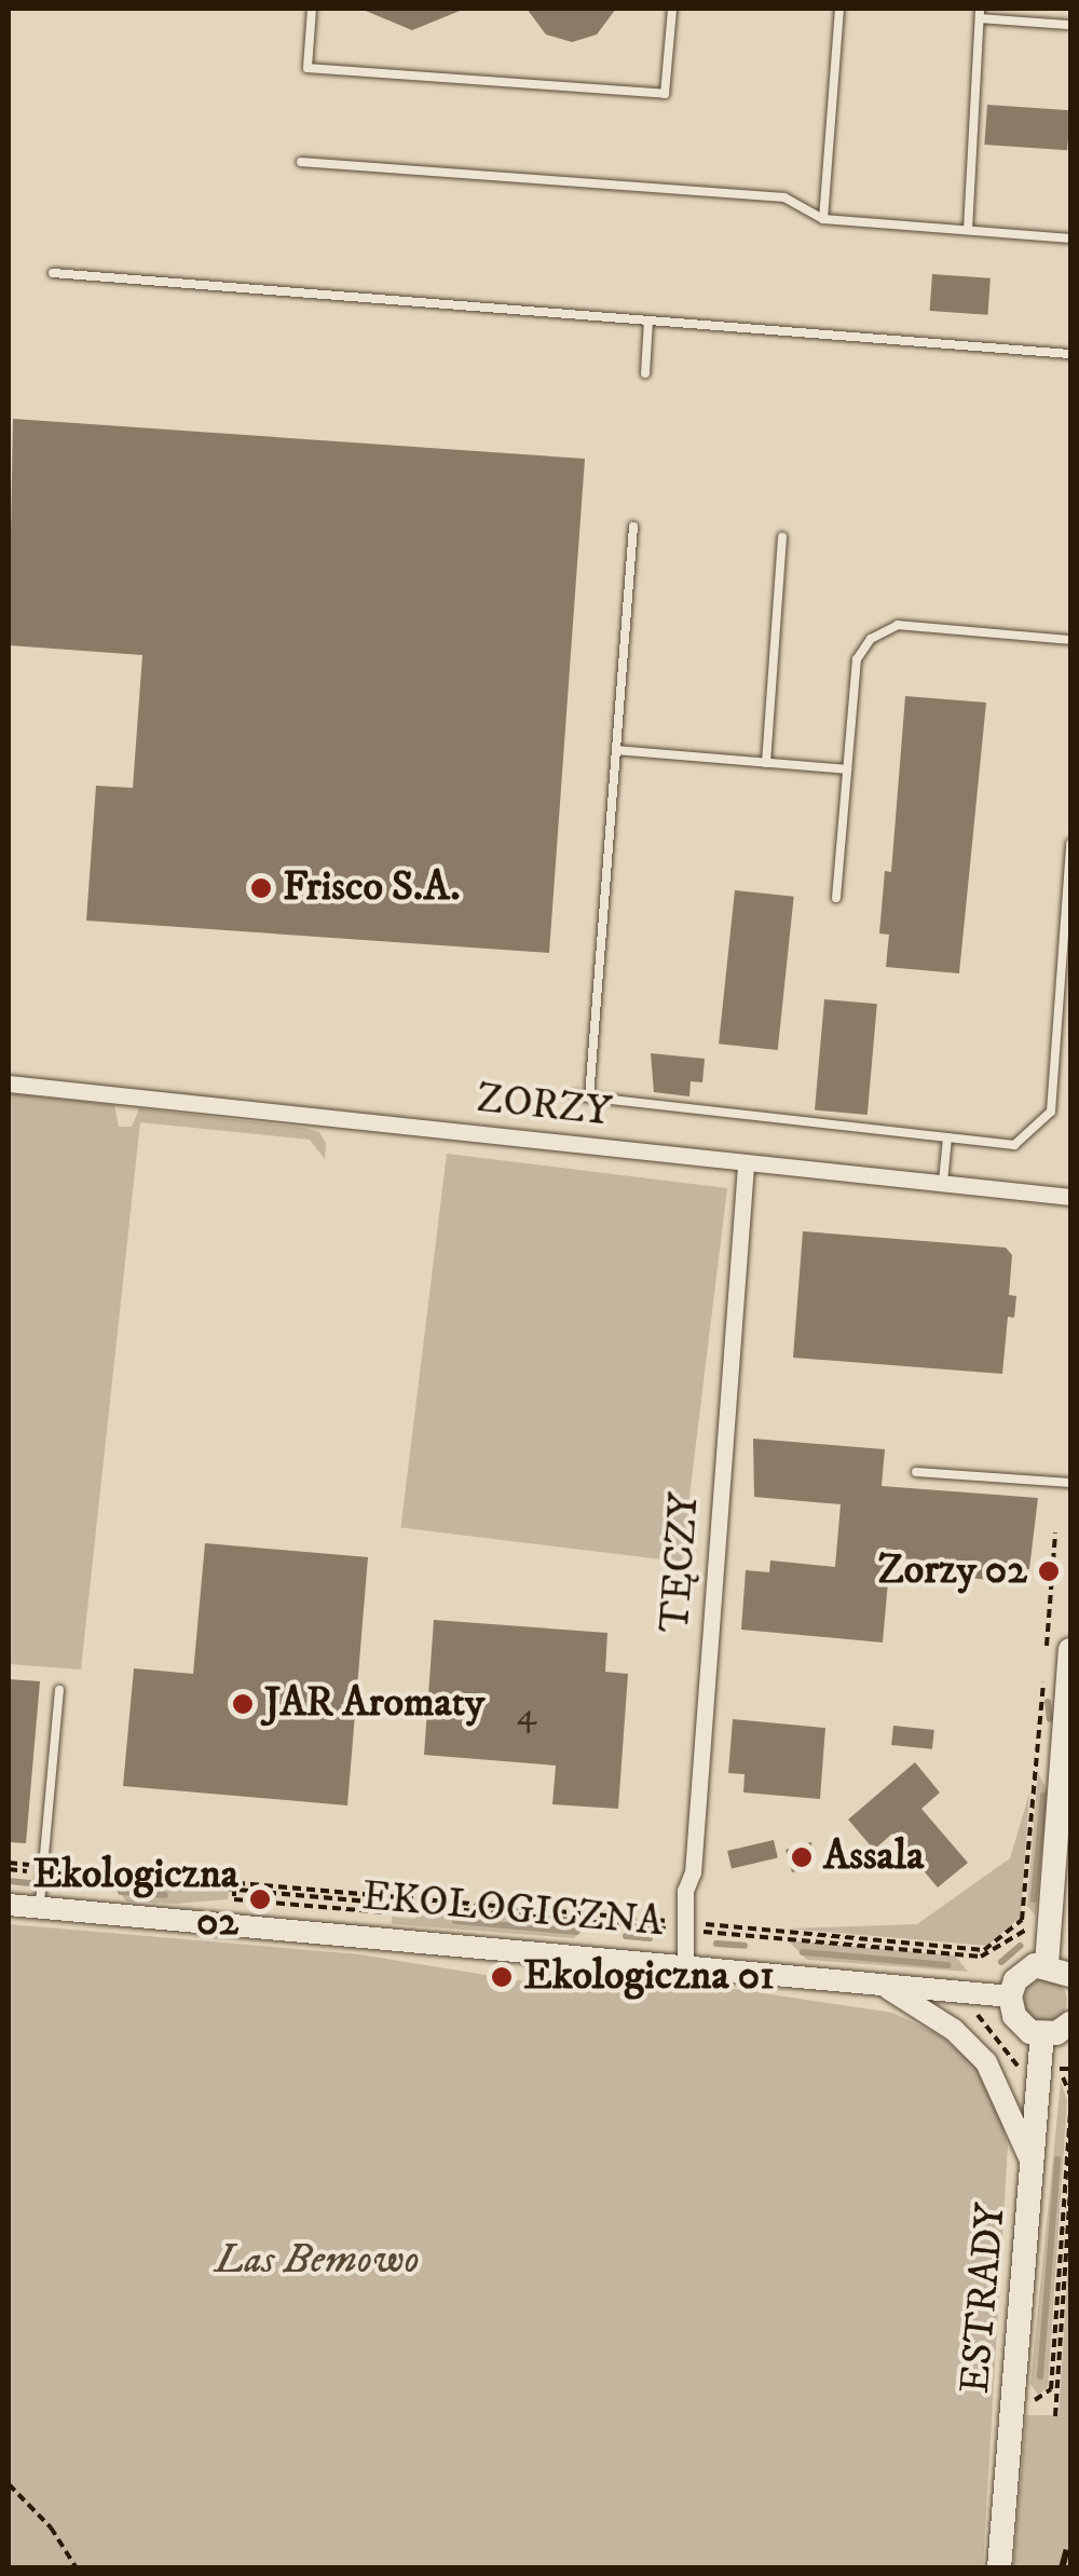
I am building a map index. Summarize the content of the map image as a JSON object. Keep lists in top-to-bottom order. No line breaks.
{"streets":{"main road":["ESTRADY"],"street":["ZORZY","TĘCZY","EKOLOGICZNA"]},"crossings":[["ZORZY","TĘCZY"],["TĘCZY","EKOLOGICZNA"]],"parks":["Las Bemowo"],"places":["Frisco S.A.","Zorzy 02","JAR Aromaty","Assala","Ekologiczna 02","Ekologiczna 01"],"house_numbers":["4"]}
